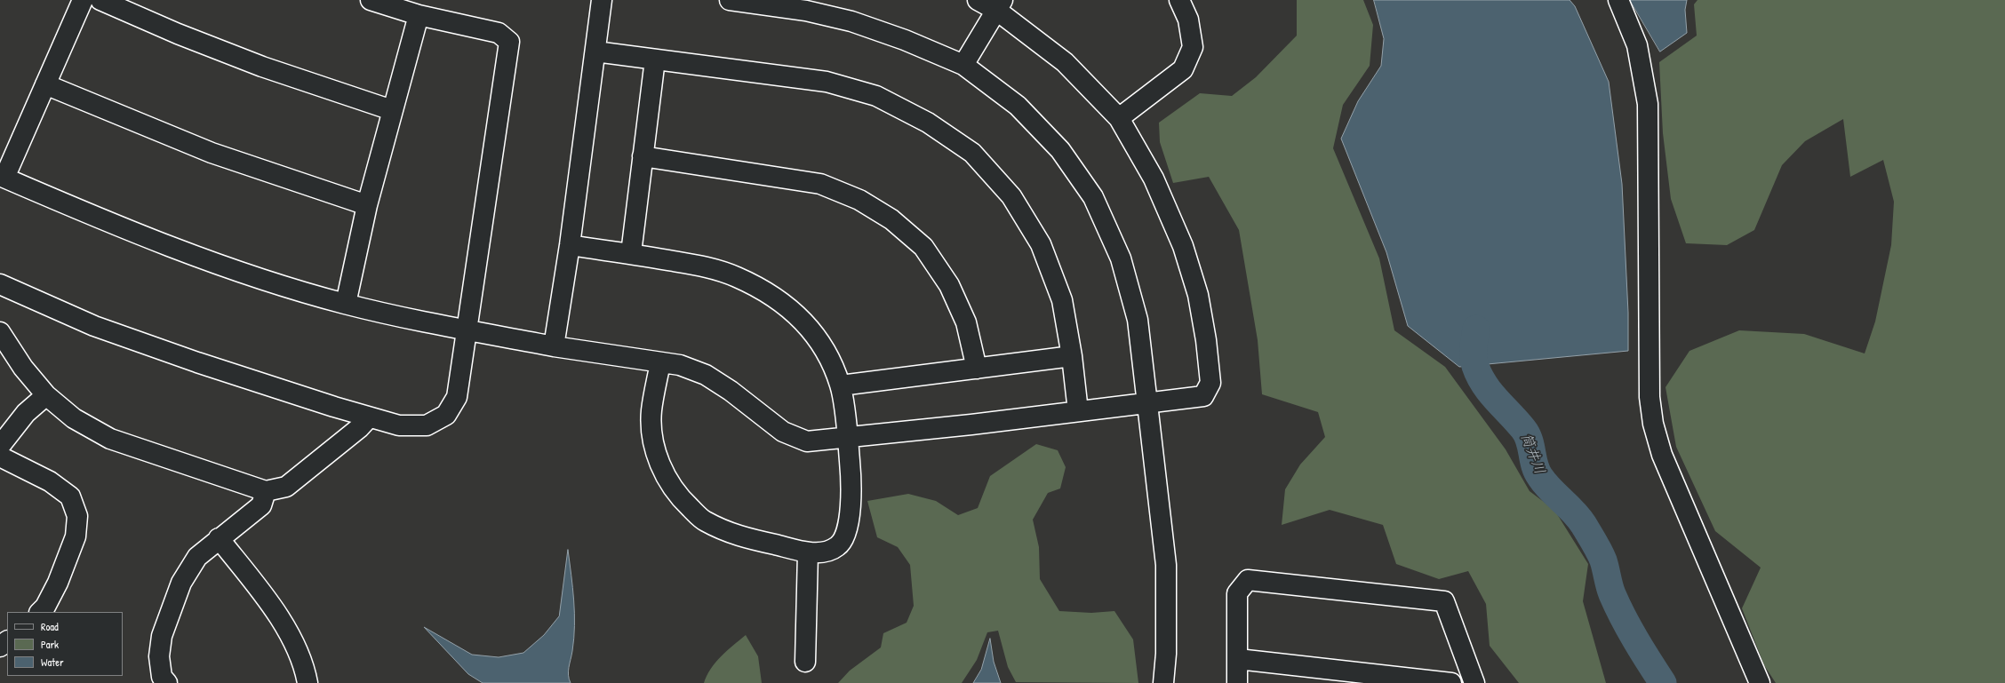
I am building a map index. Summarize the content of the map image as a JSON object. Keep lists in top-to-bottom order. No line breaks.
{"water":["筒井川"],"legend":["Road","Park","Water"]}
